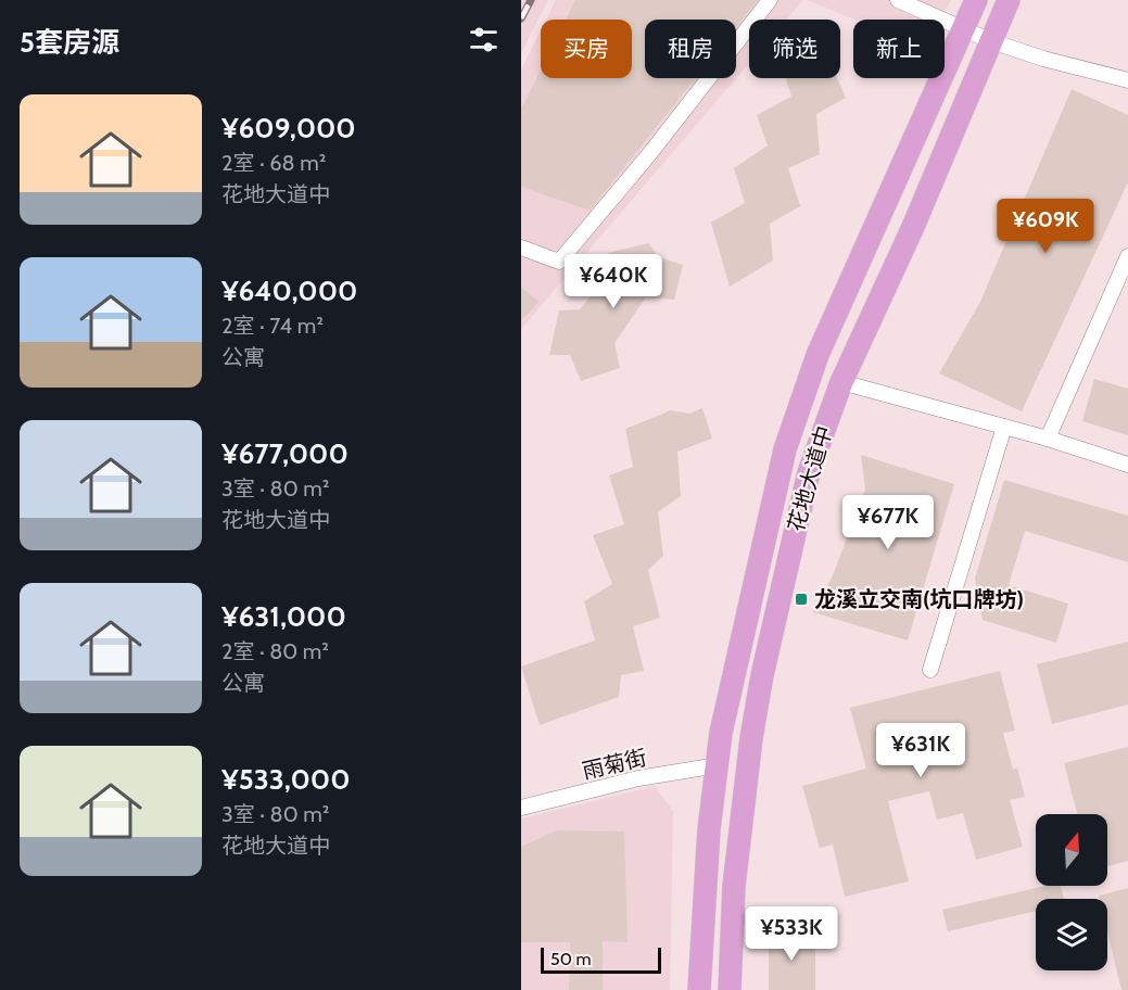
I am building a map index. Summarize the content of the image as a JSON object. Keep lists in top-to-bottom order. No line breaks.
{"streets":{"main road":["花地大道中"],"street":["雨菊街"]},"crossings":[["花地大道中","雨菊街"]],"places":{"transit":["龙溪立交南(坑口牌坊)"]},"scale_bar":"50 m","north":"top","page":{"heading":"5套房源","chip":["买房","租房","筛选","新上"],"list":[{"name":"¥609,000","note":"2室 · 68 m² · 花地大道中"},{"name":"¥640,000","note":"2室 · 74 m² · 公寓"},{"name":"¥677,000","note":"3室 · 80 m² · 花地大道中"},{"name":"¥631,000","note":"2室 · 80 m² · 公寓"},{"name":"¥533,000","note":"3室 · 80 m² · 花地大道中"}],"price":["¥609K","¥640K","¥677K","¥631K","¥533K"],"scale":"50 m"}}
